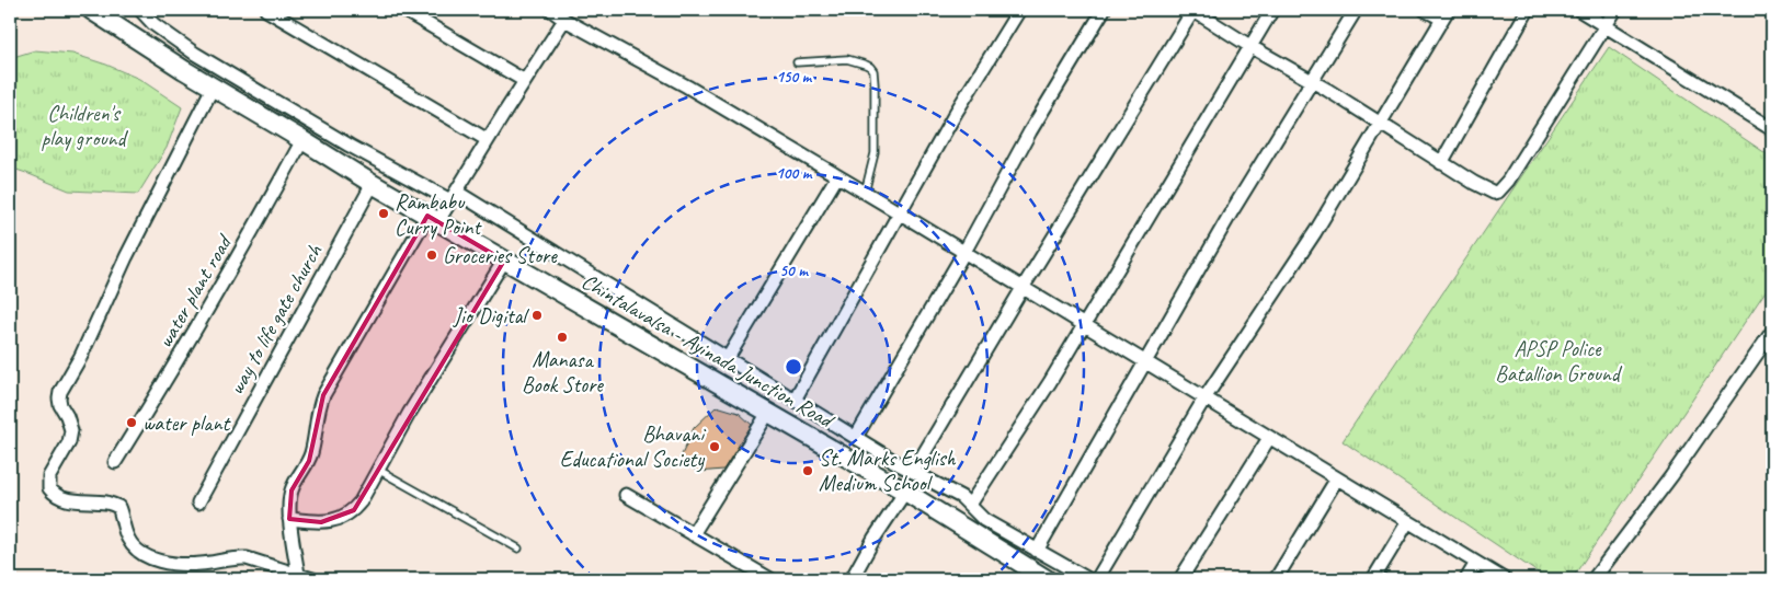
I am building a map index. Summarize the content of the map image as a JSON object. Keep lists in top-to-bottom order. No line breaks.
{"streets":{"main road":["Chintalavalsa - Ayinada Junction Road"],"street":["water plant road","way to life gate church"]},"crossings":[["water plant road","Chintalavalsa - Ayinada Junction Road"],["way to life gate church","Chintalavalsa - Ayinada Junction Road"]],"parks":["Children's play ground","APSP Police Batallion Ground"],"places":["Rambabu Curry Point","Groceries Store","Jio Digital","Manasa Book Store","water plant","Bhavani Educational Society","St. Marks English Medium School"],"rings":["150 m","100 m","50 m"]}
